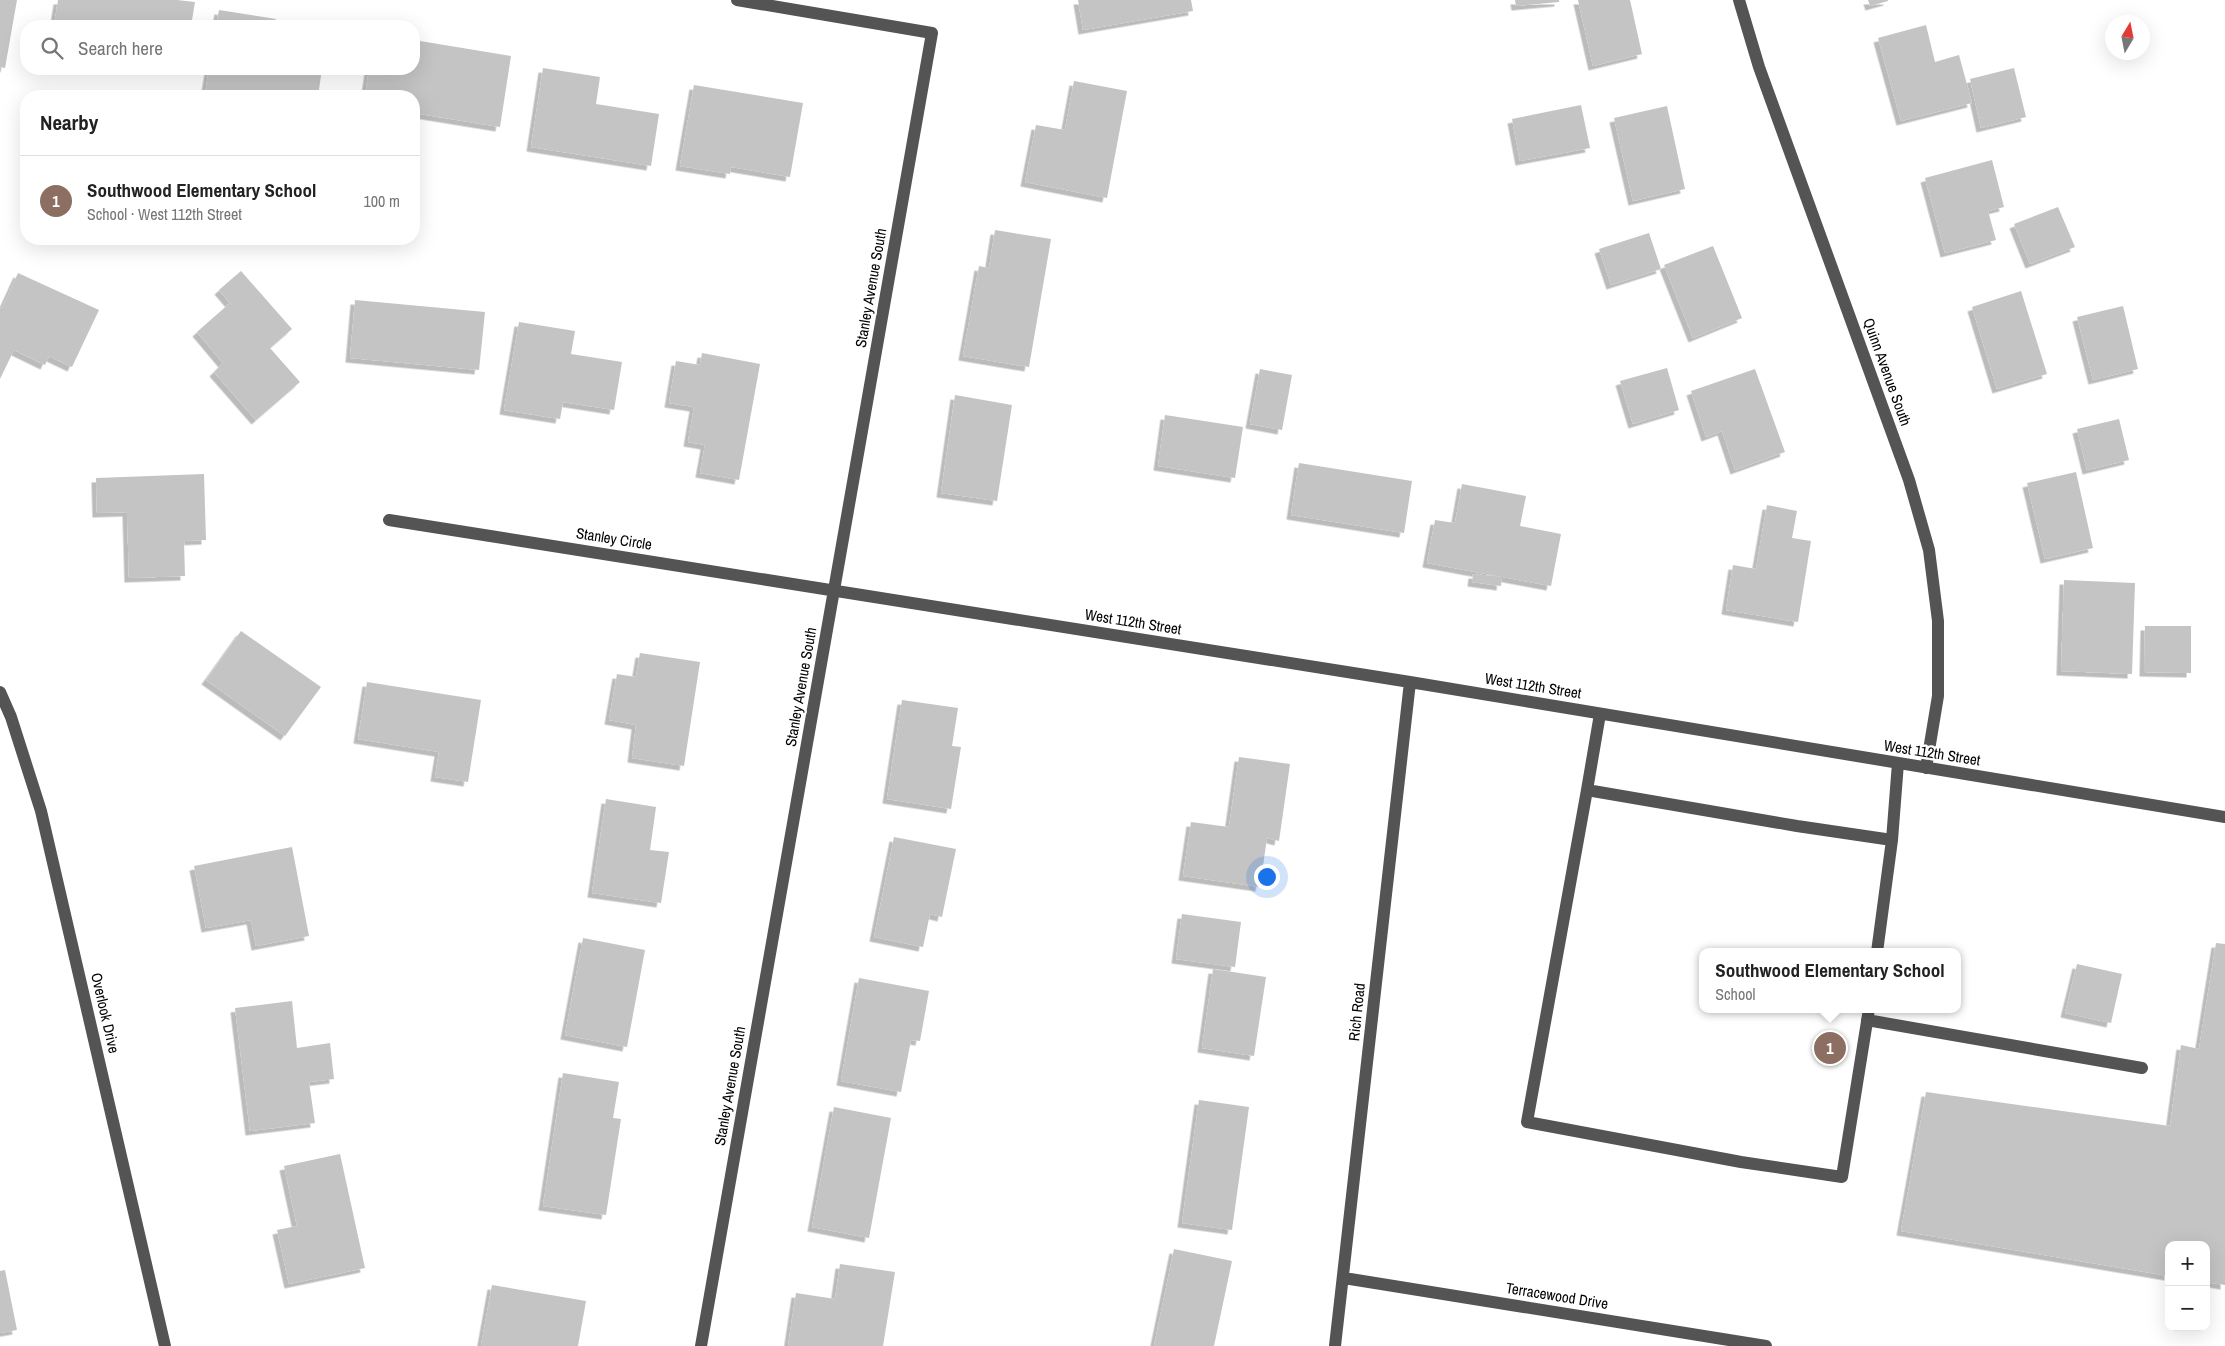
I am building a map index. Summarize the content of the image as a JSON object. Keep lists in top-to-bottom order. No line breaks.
{"streets":{"street":["Stanley Avenue South","Quinn Avenue South","Stanley Circle","West 112th Street","Rich Road","Overlook Drive","Terracewood Drive"]},"crossings":[["Stanley Avenue South","Stanley Circle"],["Stanley Avenue South","West 112th Street"],["Quinn Avenue South","West 112th Street"],["Stanley Circle","West 112th Street"],["West 112th Street","Rich Road"],["Rich Road","Terracewood Drive"]],"north":"top","page":{"search":"Search here","heading":"Nearby","list":[{"mark":"1","name":"Southwood Elementary School","note":"School · West 112th Street","value":"100 m"}],"popup":["Southwood Elementary School","School"],"pins":"1","map_buttons":["+","−"]}}
